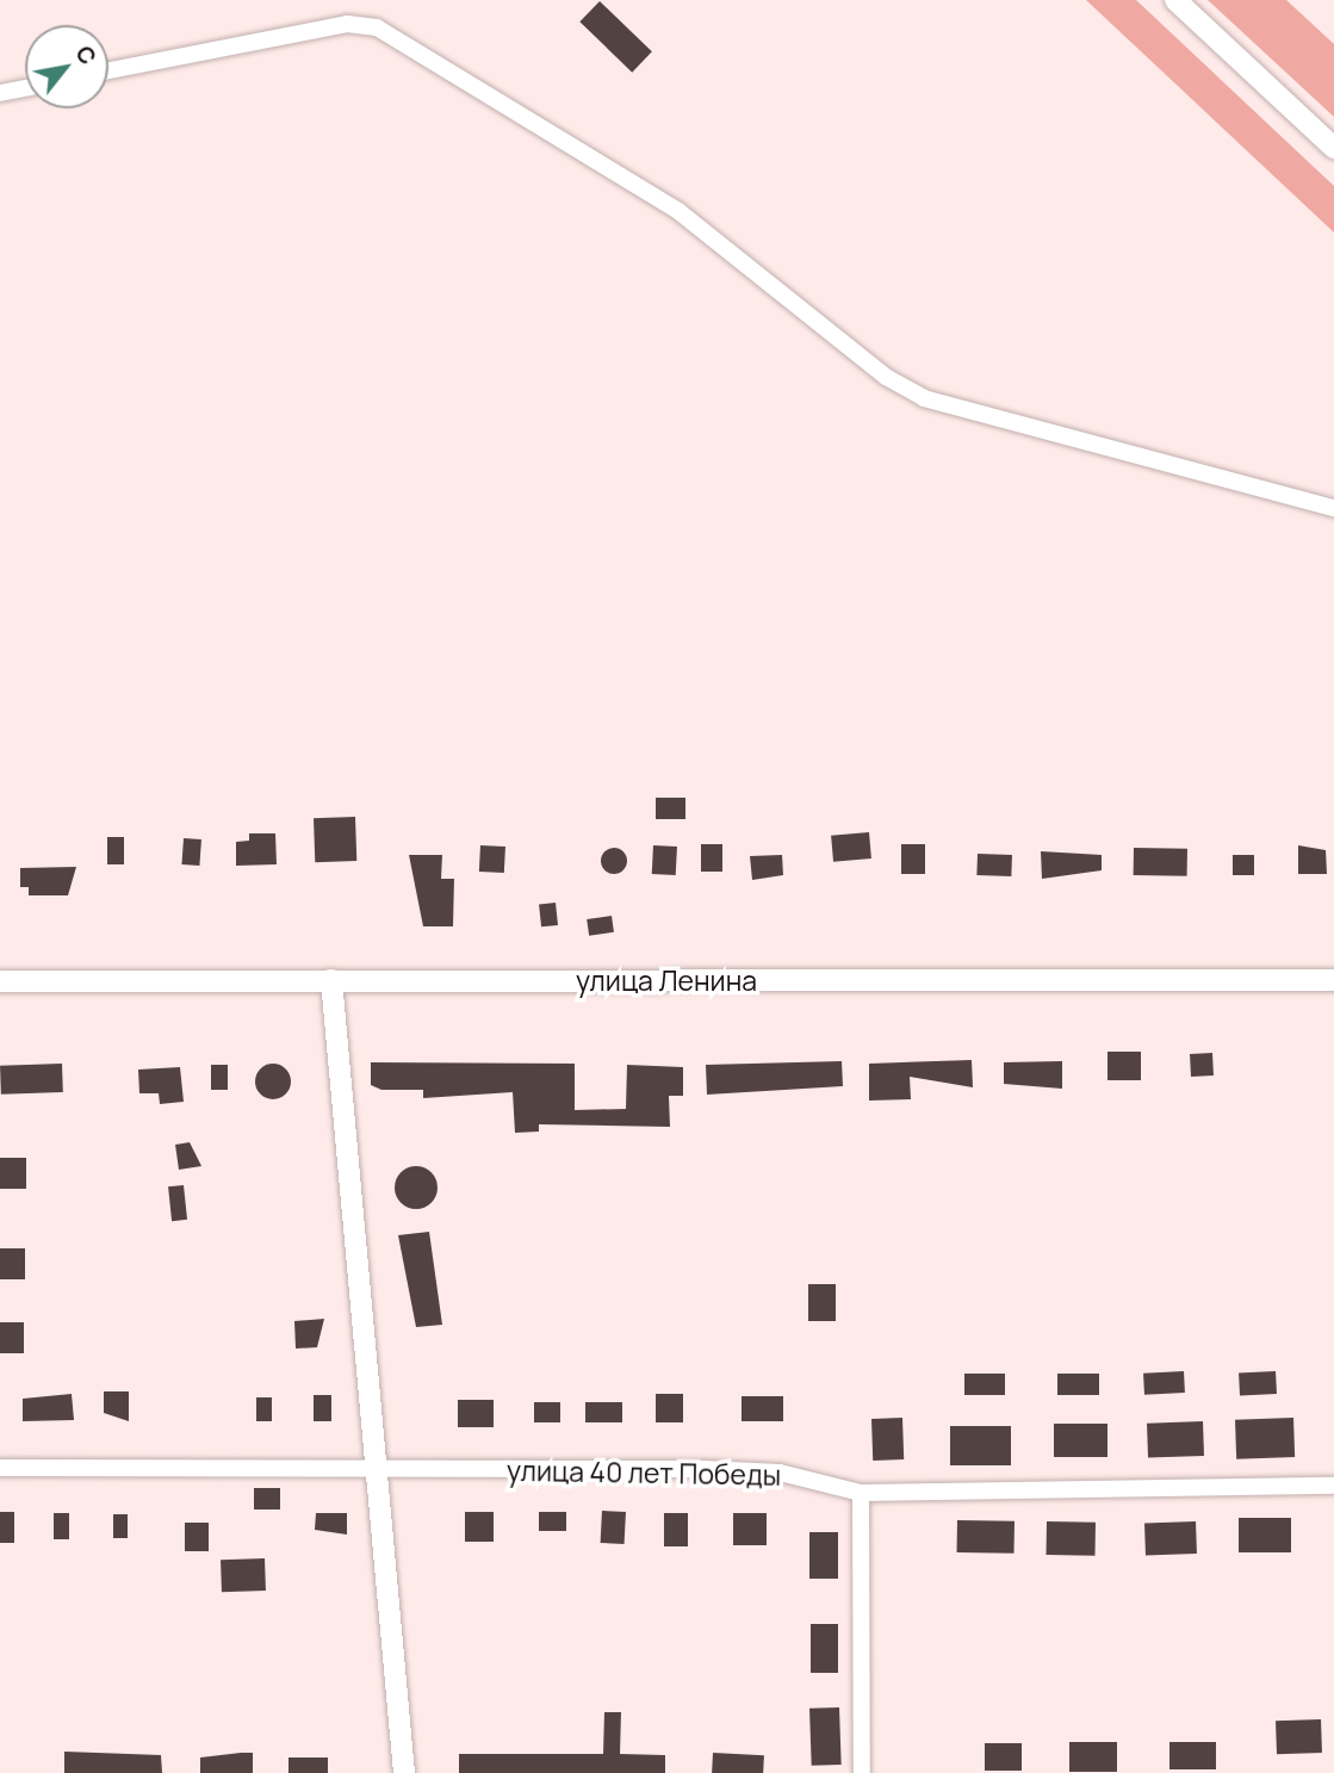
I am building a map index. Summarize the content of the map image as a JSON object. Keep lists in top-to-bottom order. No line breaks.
{"streets":{"street":["улица Ленина","улица 40 лет Победы"]},"north":"top right"}
